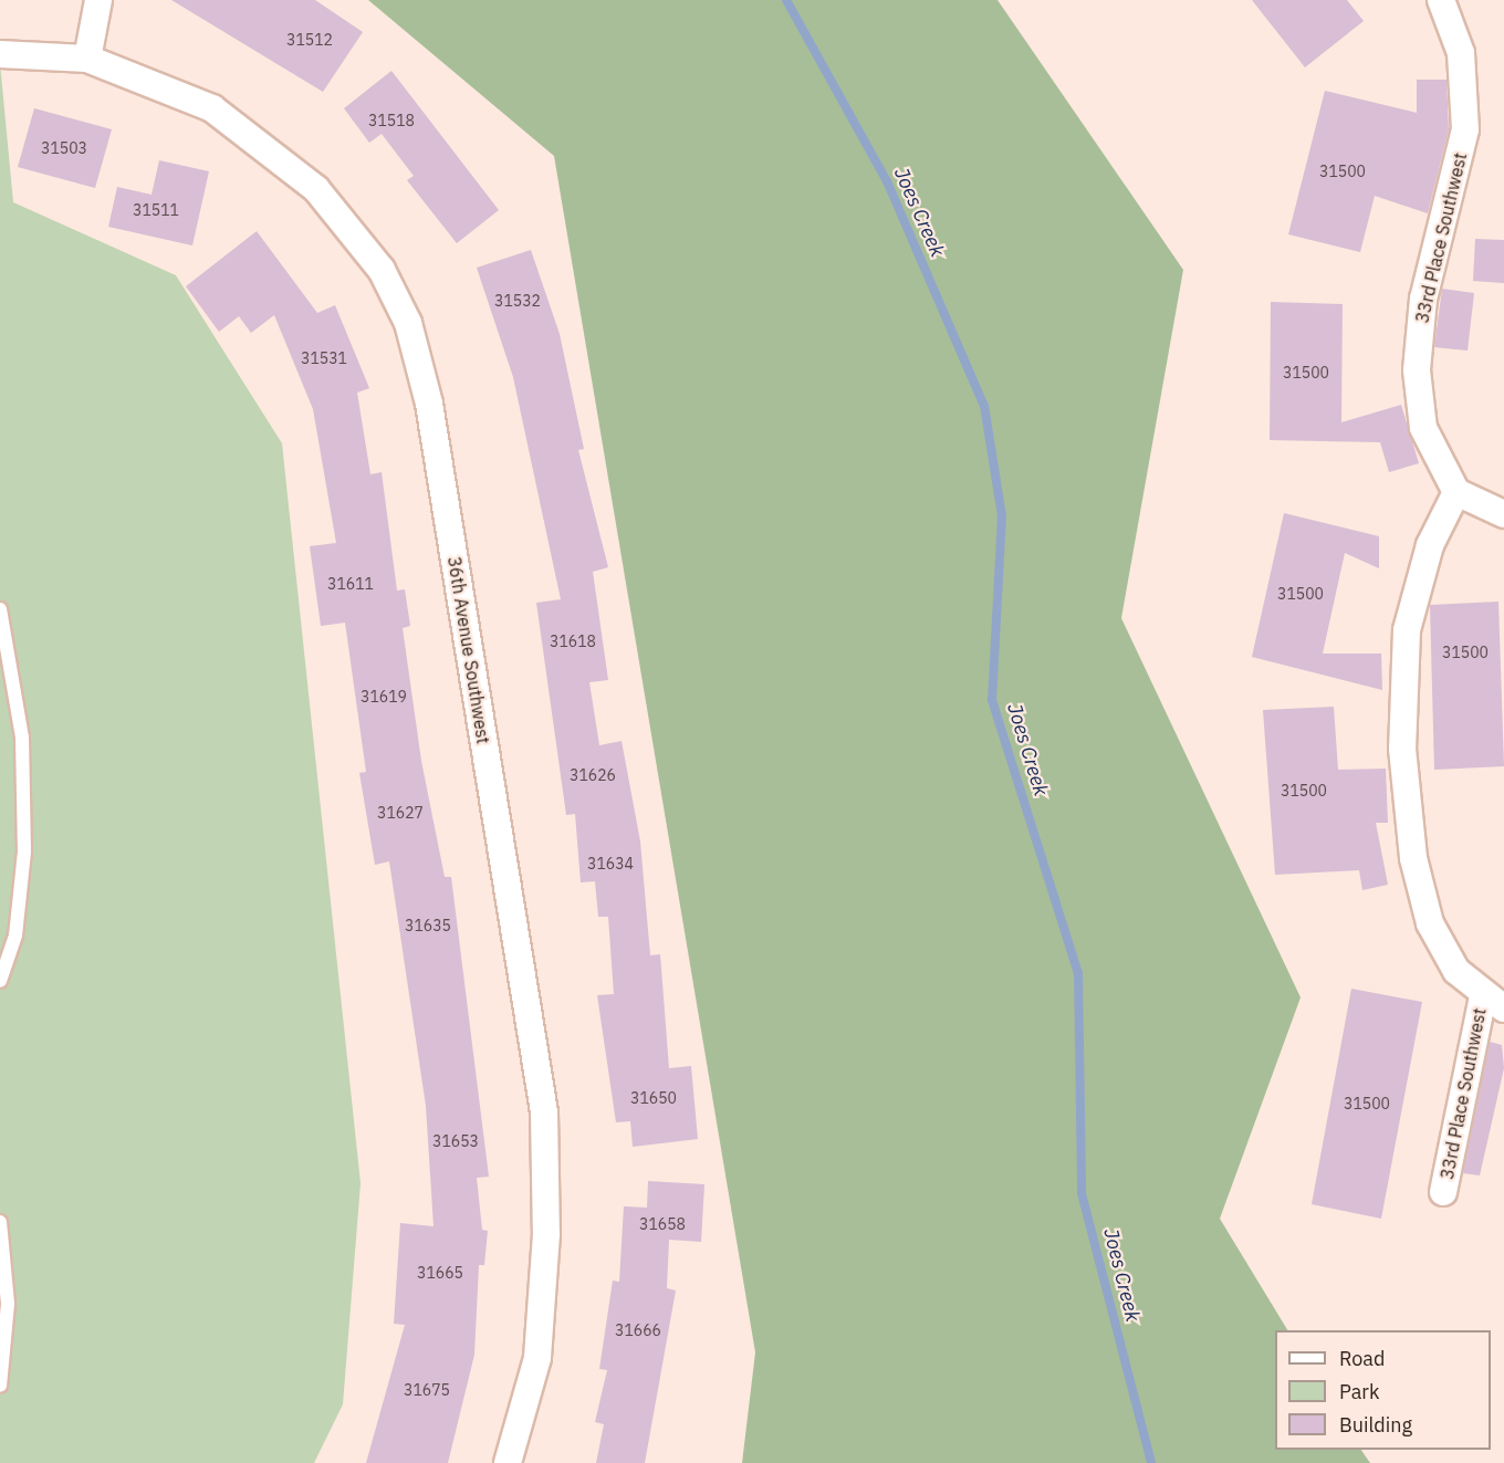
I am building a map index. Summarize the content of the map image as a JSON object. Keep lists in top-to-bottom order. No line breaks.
{"streets":{"street":["33rd Place Southwest","36th Avenue Southwest"]},"water":["Joes Creek"],"house_numbers":["31512","31518","31503","31500","31511","31532","31531","31500","31611","31500","31618","31500","31619","31626","31500","31627","31634","31635","31650","31500","31653","31658","31665","31666","31675"],"legend":["Road","Park","Building"]}
